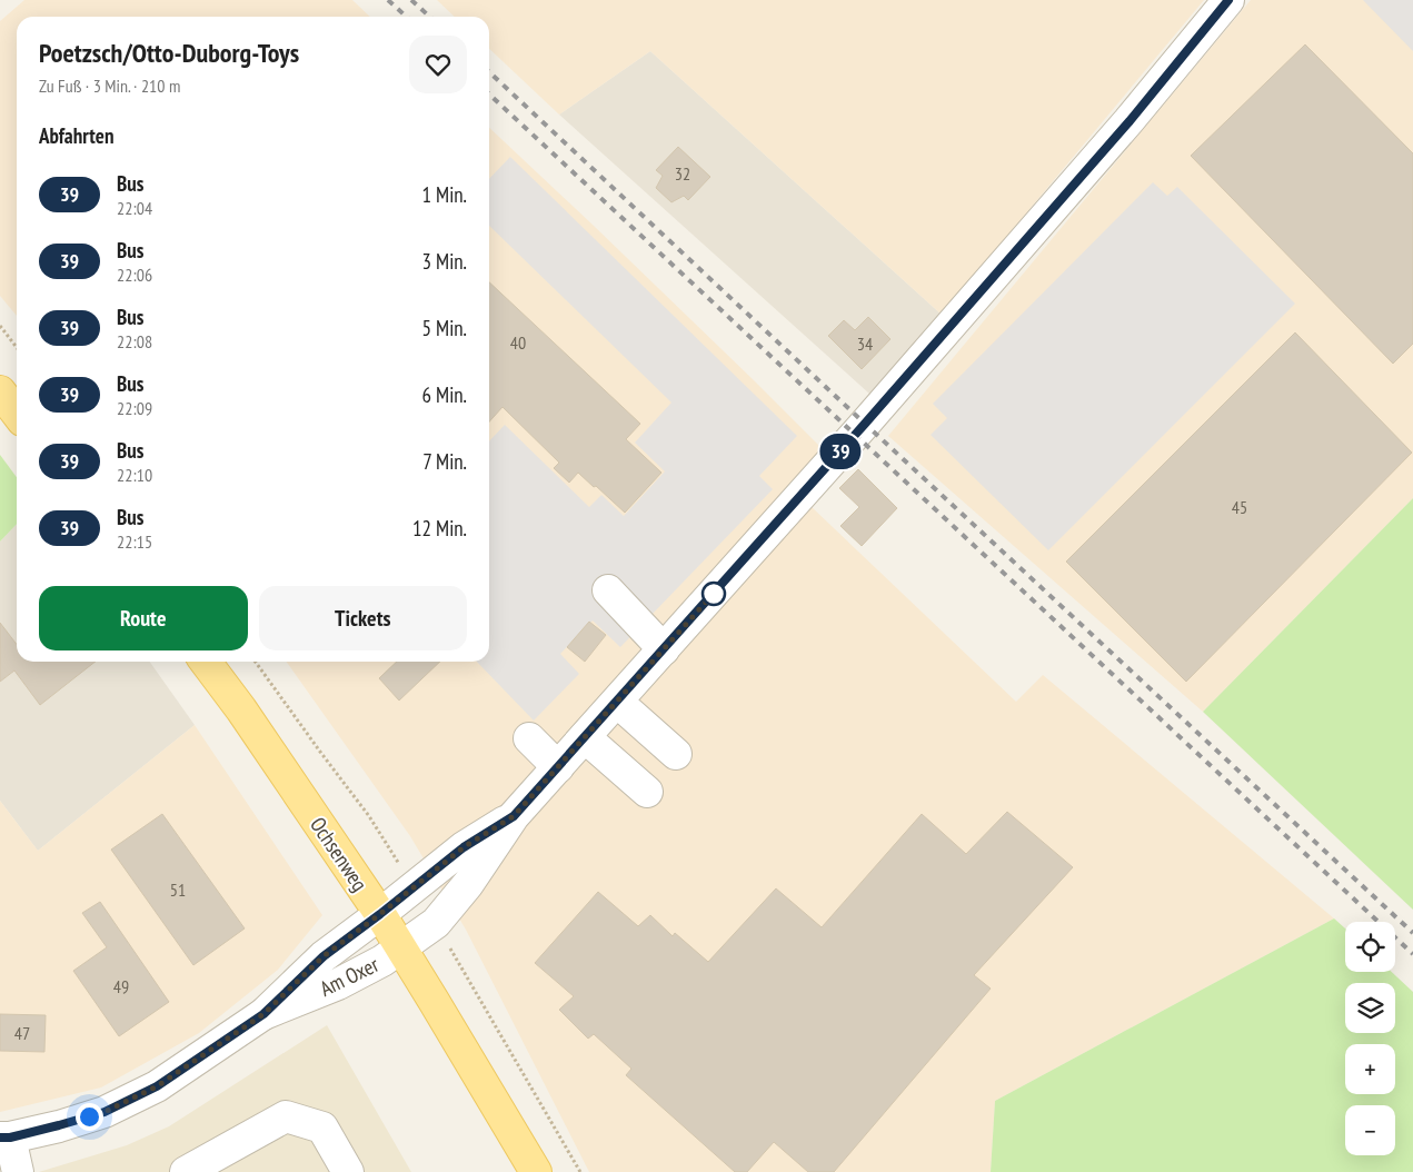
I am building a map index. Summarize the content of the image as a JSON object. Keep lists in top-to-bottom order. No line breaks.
{"streets":{"main road":["Ochsenweg"],"street":["Am Oxer"]},"crossings":[["Ochsenweg","Am Oxer"]],"lines":["bus line 39"],"house_numbers":["32","40","34","45","51","49","47"],"page":{"on_map":"39","heading":[["Poetzsch/Otto-Duborg-Toys","Zu Fuß · 3 Min. · 210 m"],"Abfahrten"],"list":[{"mark":"39","name":"Bus","note":"22:04","value":"1 Min."},{"mark":"39","name":"Bus","note":"22:06","value":"3 Min."},{"mark":"39","name":"Bus","note":"22:08","value":"5 Min."},{"mark":"39","name":"Bus","note":"22:09","value":"6 Min."},{"mark":"39","name":"Bus","note":"22:10","value":"7 Min."},{"mark":"39","name":"Bus","note":"22:15","value":"12 Min."}],"buttons":["Route","Tickets"],"map_buttons":["+","−"]}}
